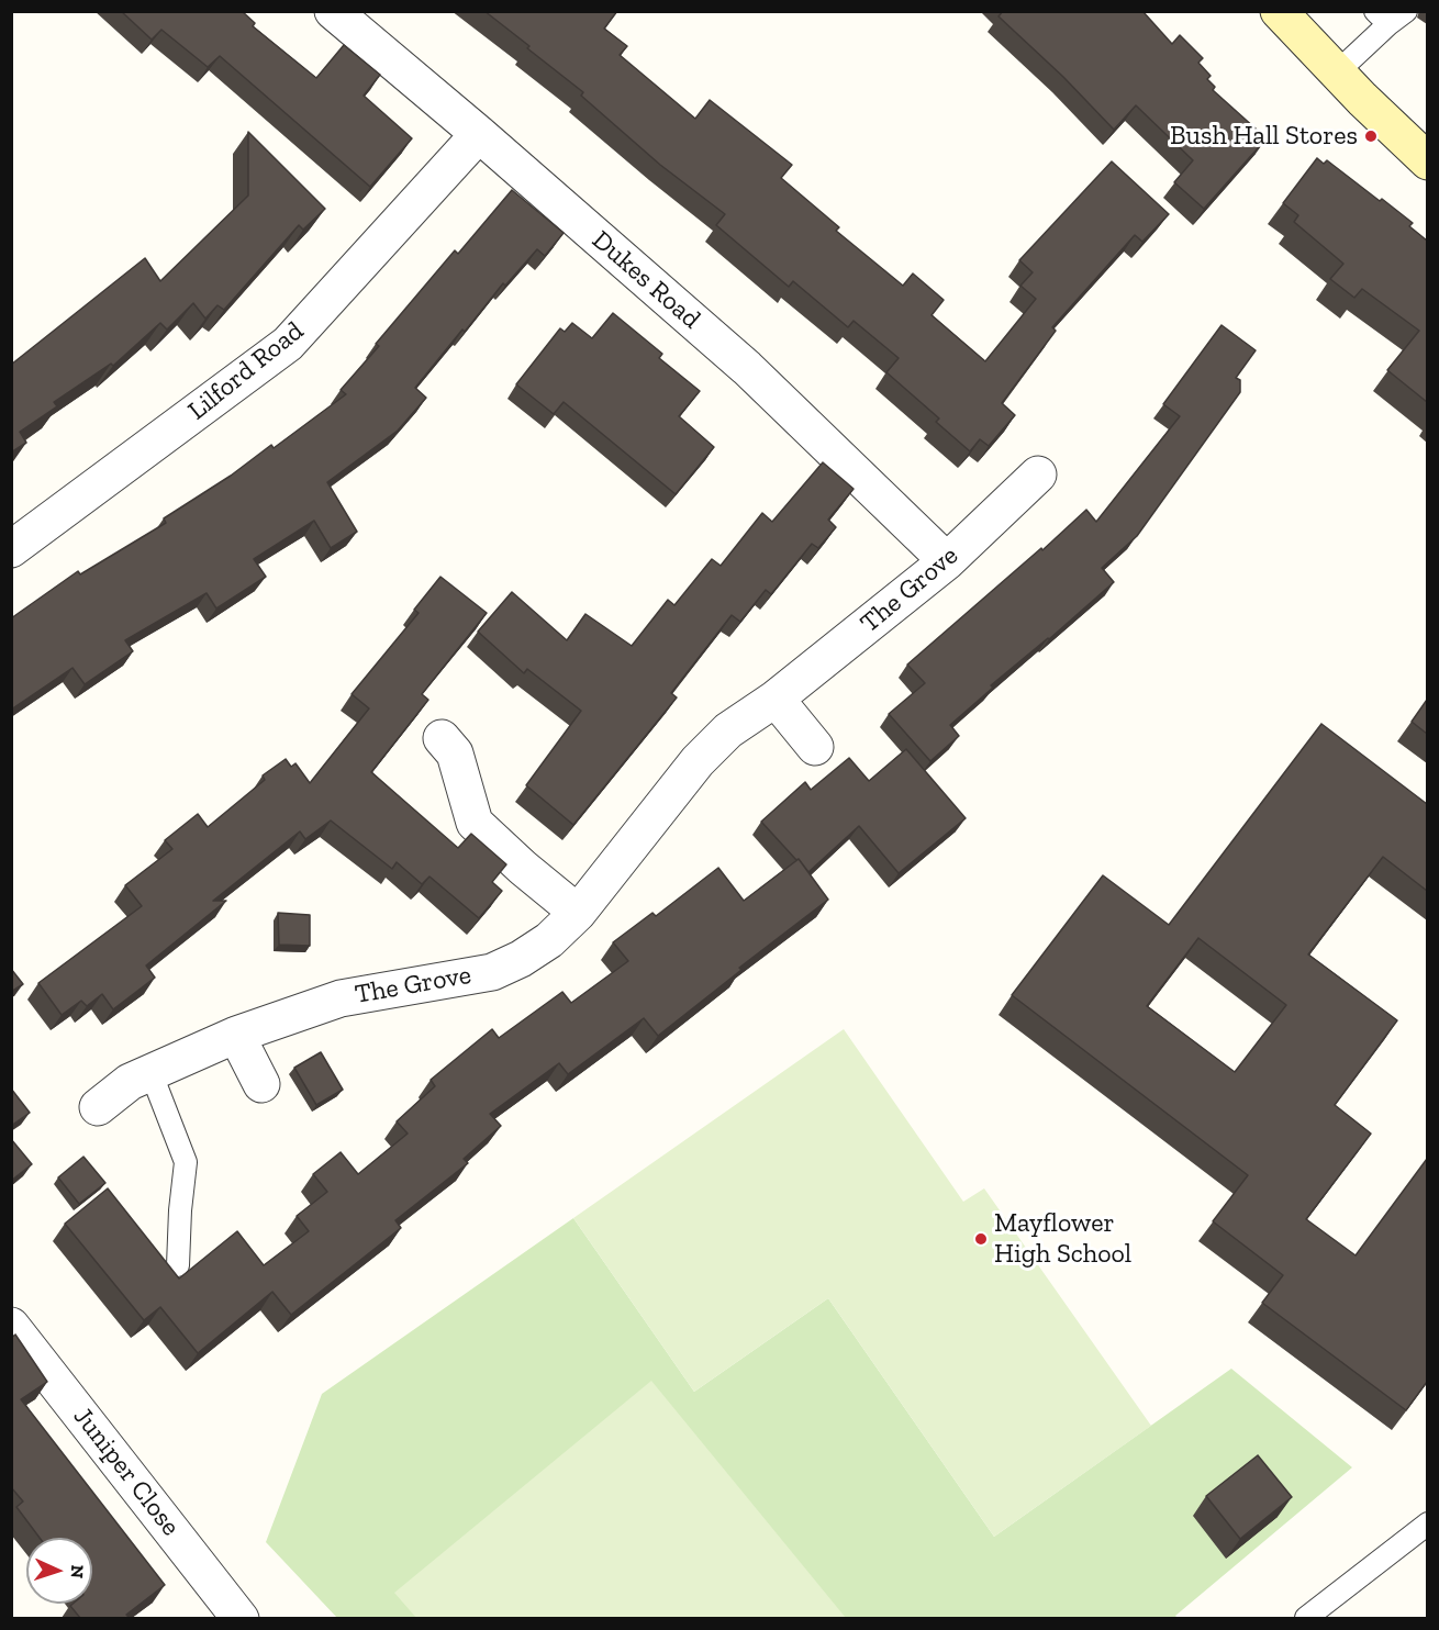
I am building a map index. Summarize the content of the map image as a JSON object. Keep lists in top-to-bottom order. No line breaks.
{"streets":{"street":["Dukes Road","Lilford Road","The Grove","Juniper Close"]},"crossings":[["Dukes Road","Lilford Road"],["Dukes Road","The Grove"]],"places":["Bush Hall Stores","Mayflower High School"],"north":"right"}
